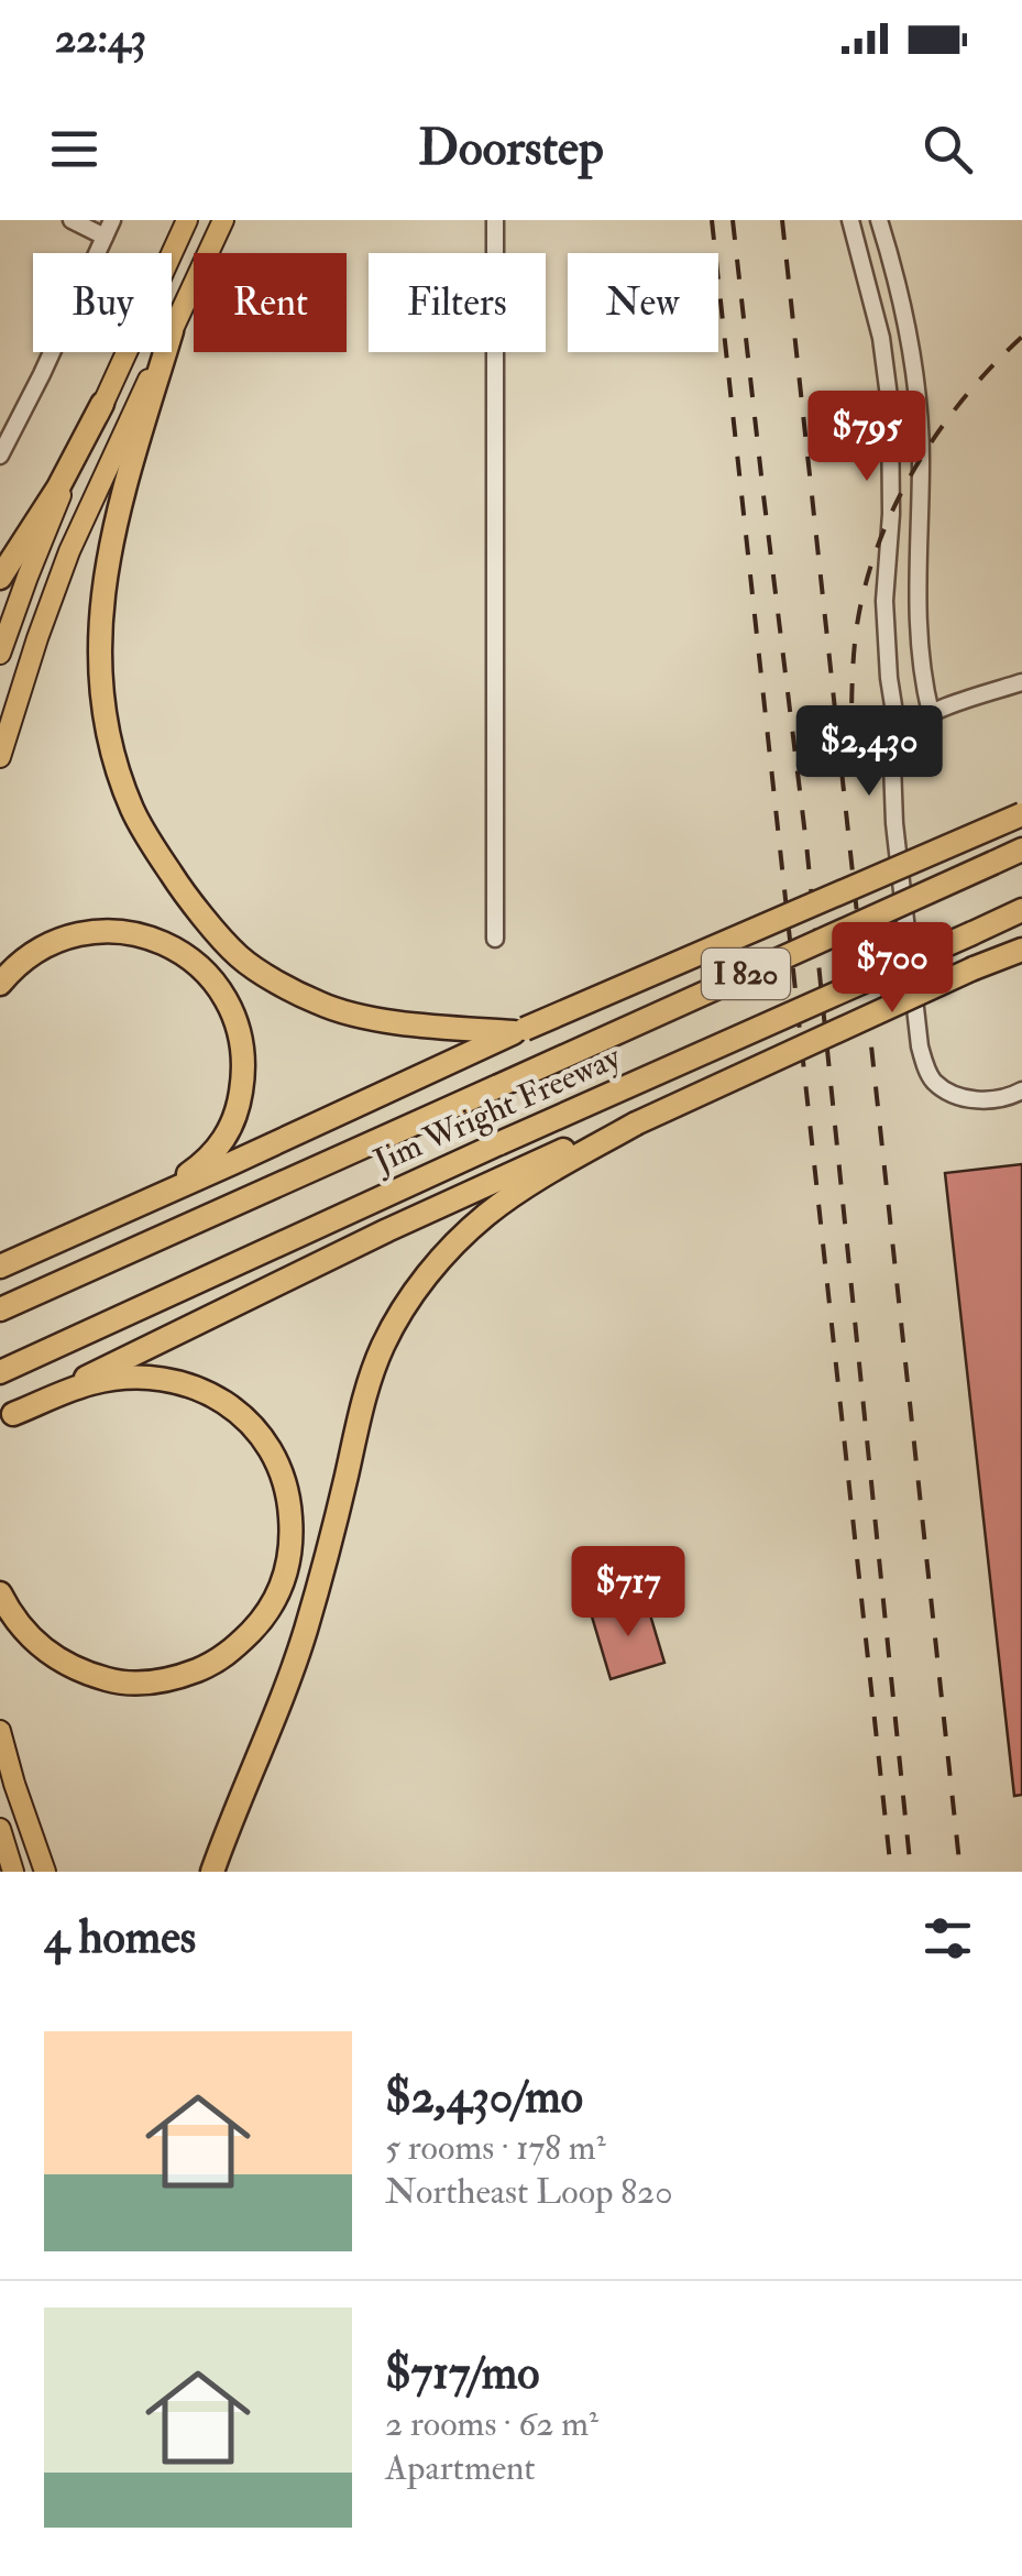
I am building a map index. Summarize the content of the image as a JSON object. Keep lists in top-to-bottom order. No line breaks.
{"streets":{"highway":["I 820","Jim Wright Freeway"]},"page":{"status":"22:43","header":"Doorstep","chip":["Buy","Rent","Filters","New"],"price":["$795","$2,430","$700","$717"],"heading":"4 homes","list":[{"name":"$2,430/mo","note":"5 rooms · 178 m² · Northeast Loop 820"},{"name":"$717/mo","note":"2 rooms · 62 m² · Apartment"}]}}
